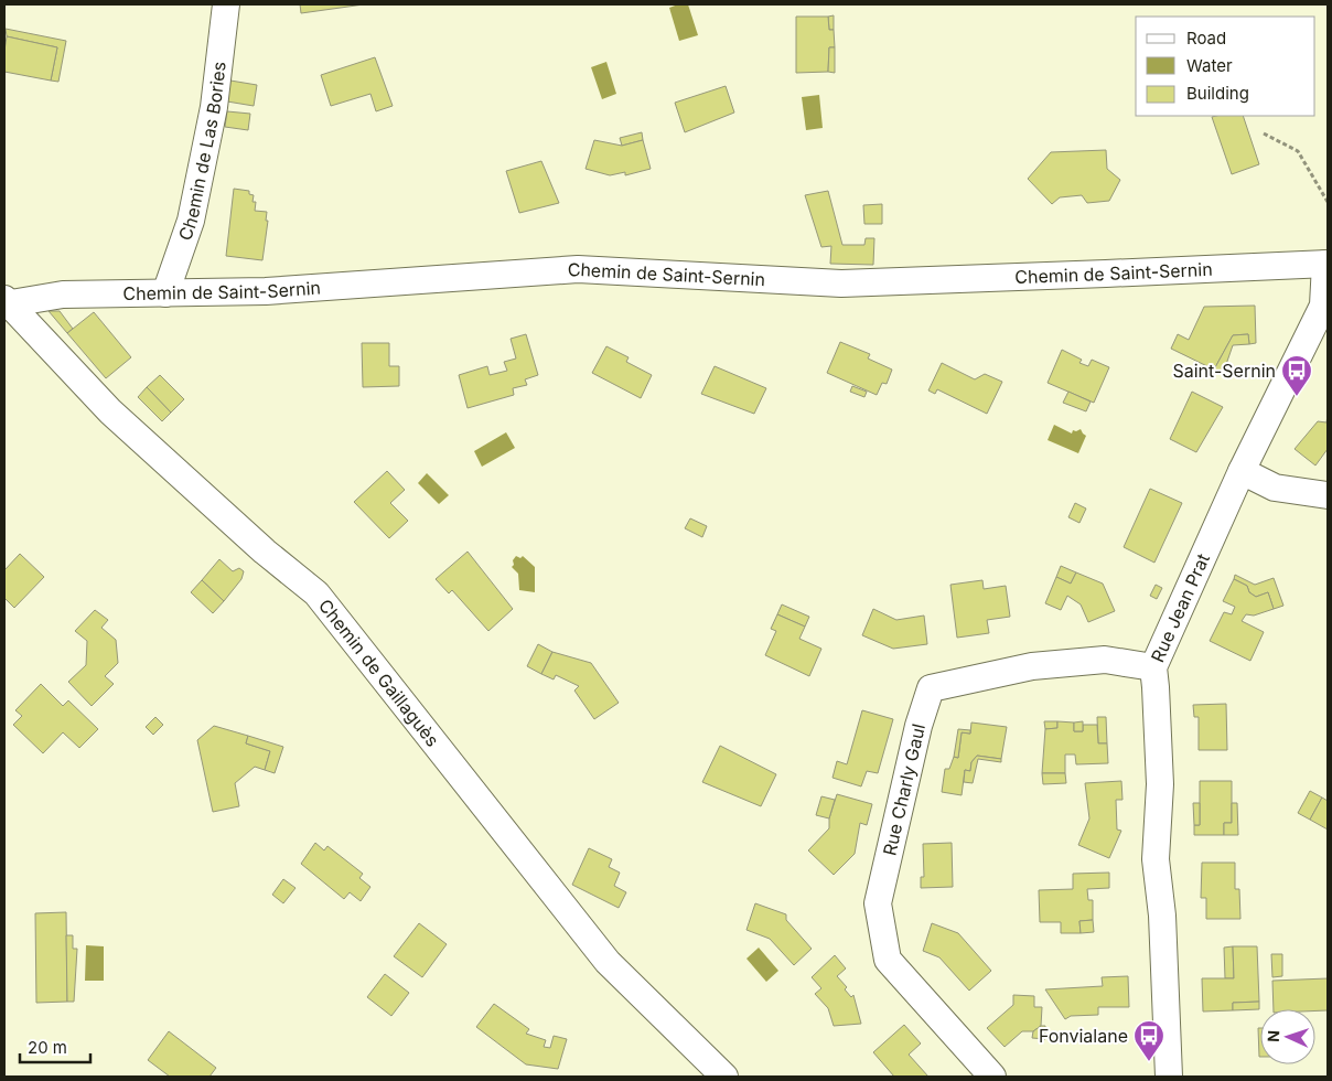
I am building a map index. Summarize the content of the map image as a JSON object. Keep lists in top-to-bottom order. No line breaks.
{"streets":{"street":["Chemin de Las Bories","Chemin de Saint-Sernin","Rue Jean Prat","Chemin de Gaillaguès","Rue Charly Gaul"]},"crossings":[["Chemin de Las Bories","Chemin de Saint-Sernin"],["Chemin de Saint-Sernin","Rue Jean Prat"],["Chemin de Saint-Sernin","Chemin de Gaillaguès"],["Rue Jean Prat","Rue Charly Gaul"]],"places":{"bus stop":["Saint-Sernin","Fonvialane"]},"legend":["Road","Water","Building"],"scale_bar":"20 m","north":"left"}
